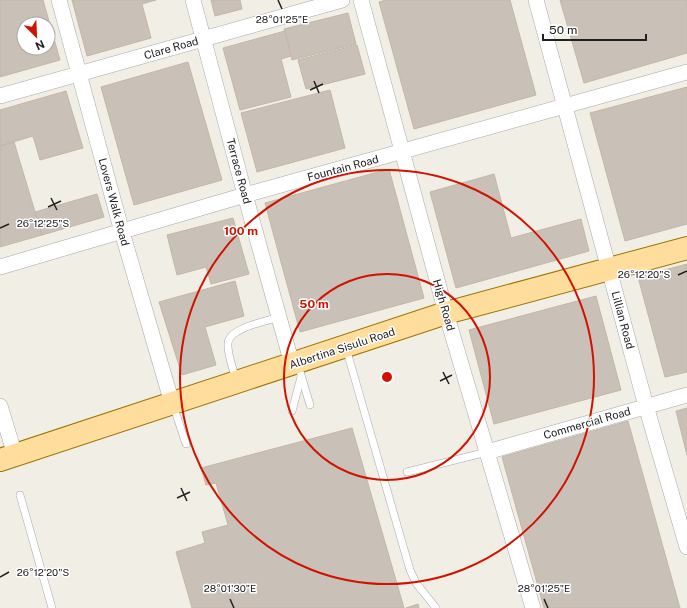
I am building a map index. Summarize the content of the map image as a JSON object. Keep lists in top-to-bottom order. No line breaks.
{"streets":{"main road":["Albertina Sisulu Road"],"street":["Clare Road","Fountain Road","Terrace Road","Lovers Walk Road","High Road","Lillian Road","Commercial Road"]},"crossings":[["Clare Road","Terrace Road"],["Clare Road","Lovers Walk Road"],["Fountain Road","Terrace Road"],["Fountain Road","Lovers Walk Road"],["Fountain Road","High Road"],["Fountain Road","Lillian Road"],["Terrace Road","Albertina Sisulu Road"],["Lovers Walk Road","Albertina Sisulu Road"],["High Road","Albertina Sisulu Road"],["High Road","Commercial Road"],["Lillian Road","Albertina Sisulu Road"],["Lillian Road","Commercial Road"]],"scale_bar":"50 m","north":"bottom right","coordinates":["28°01'25\"E","26°12'25\"S","26°12'20\"S","28°01'30\"E"],"rings":["100 m","50 m"]}
